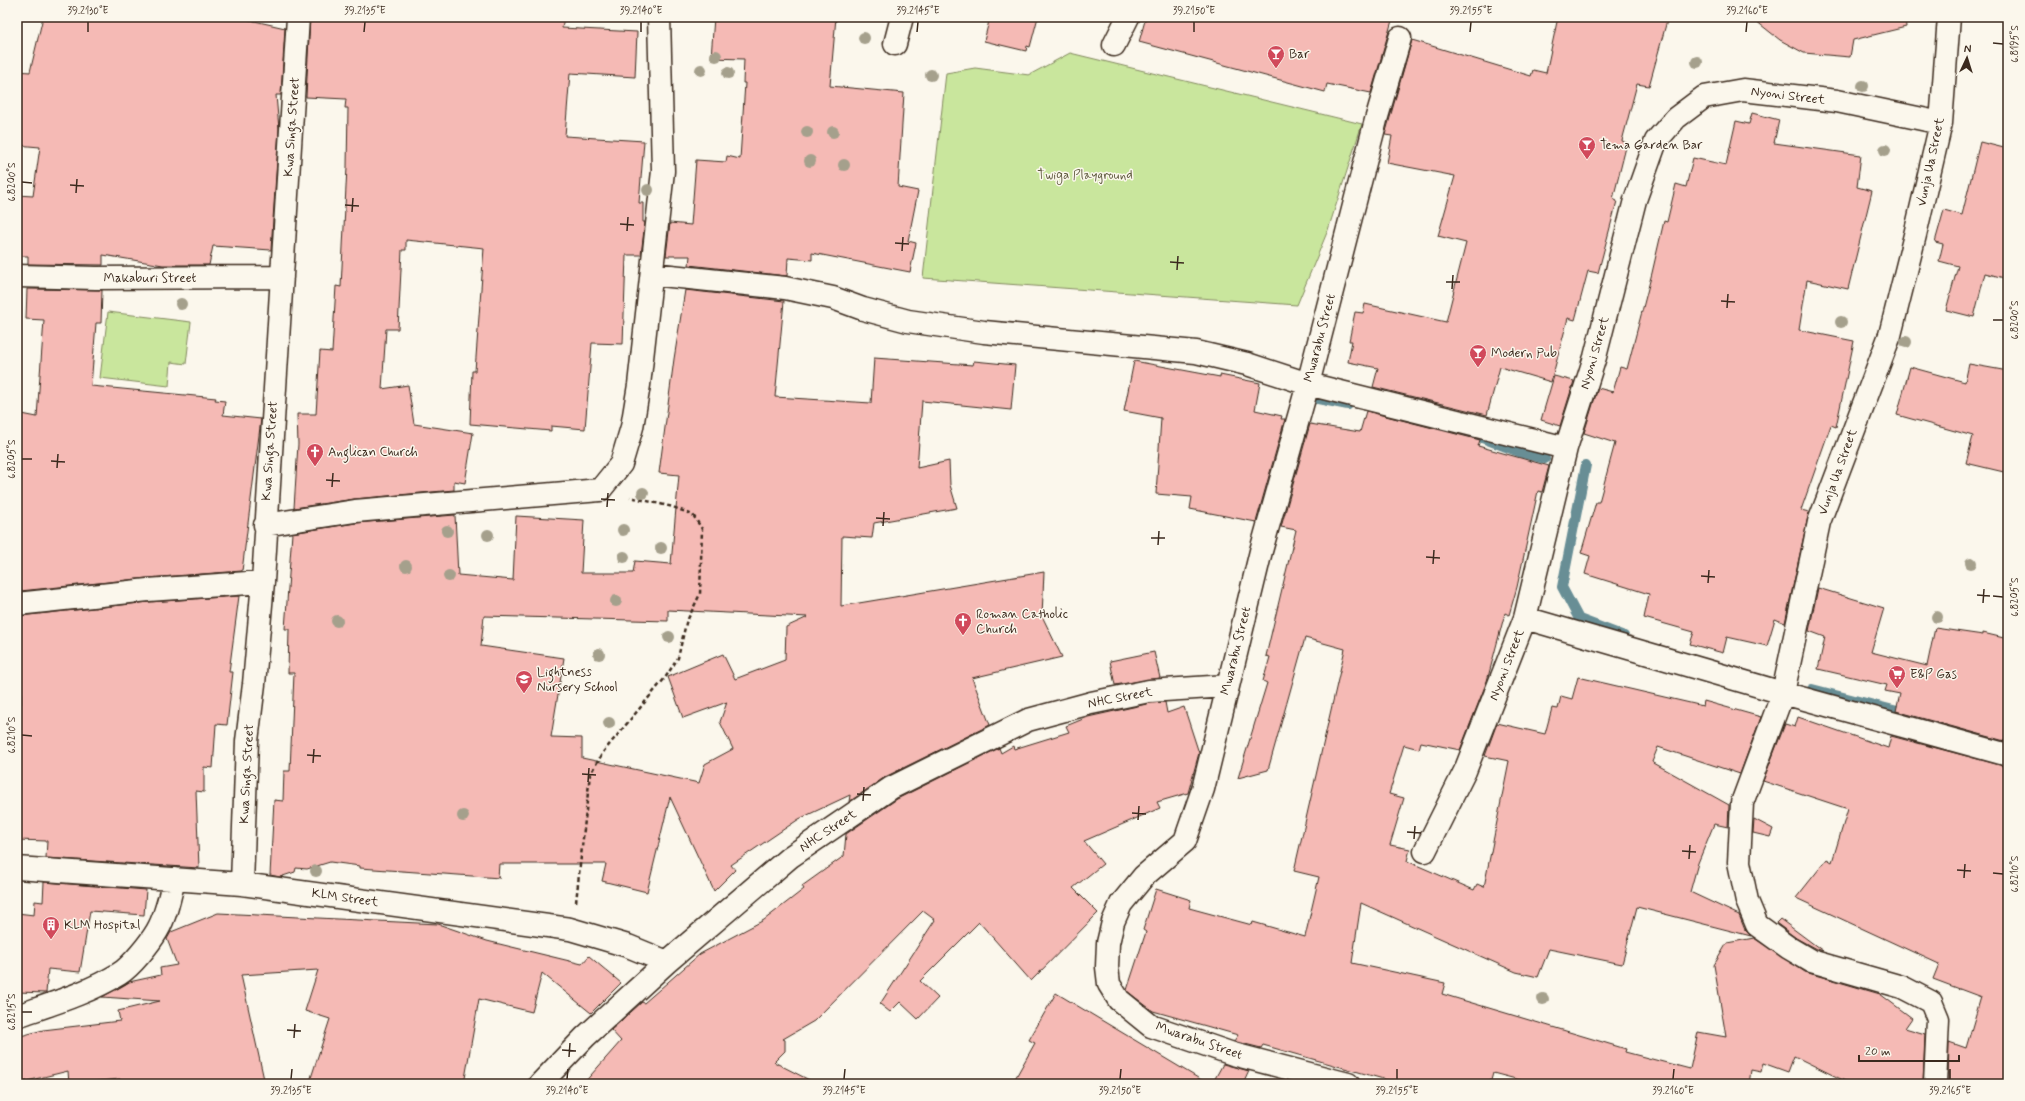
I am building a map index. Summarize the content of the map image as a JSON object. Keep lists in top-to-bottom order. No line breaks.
{"streets":{"street":["Nyoni Street","Kwa Singa Street","Vunja Ua Street","Makaburi Street","Mwarabu Street","NHC Street","KLM Street"]},"crossings":[["Nyoni Street","Vunja Ua Street"],["Kwa Singa Street","Makaburi Street"],["Kwa Singa Street","KLM Street"],["Mwarabu Street","NHC Street"],["NHC Street","KLM Street"]],"parks":["Twiga Playground"],"places":{"bar":["Bar","Tema Garden Bar","Modern Pub"],"church":["Anglican Church","Roman Catholic Church"],"supermarket":["E&P Gas"],"school or university":["Lightness Nursery School"],"building":["KLM Hospital"]},"scale_bar":"20 m","north":"top","coordinates":["39.2130°E","39.2135°E","39.2140°E","39.2145°E","39.2150°E","39.2155°E","39.2160°E","6.8195°S","6.8200°S","6.8205°S","6.8210°S","6.8215°S","39.2165°E"]}
